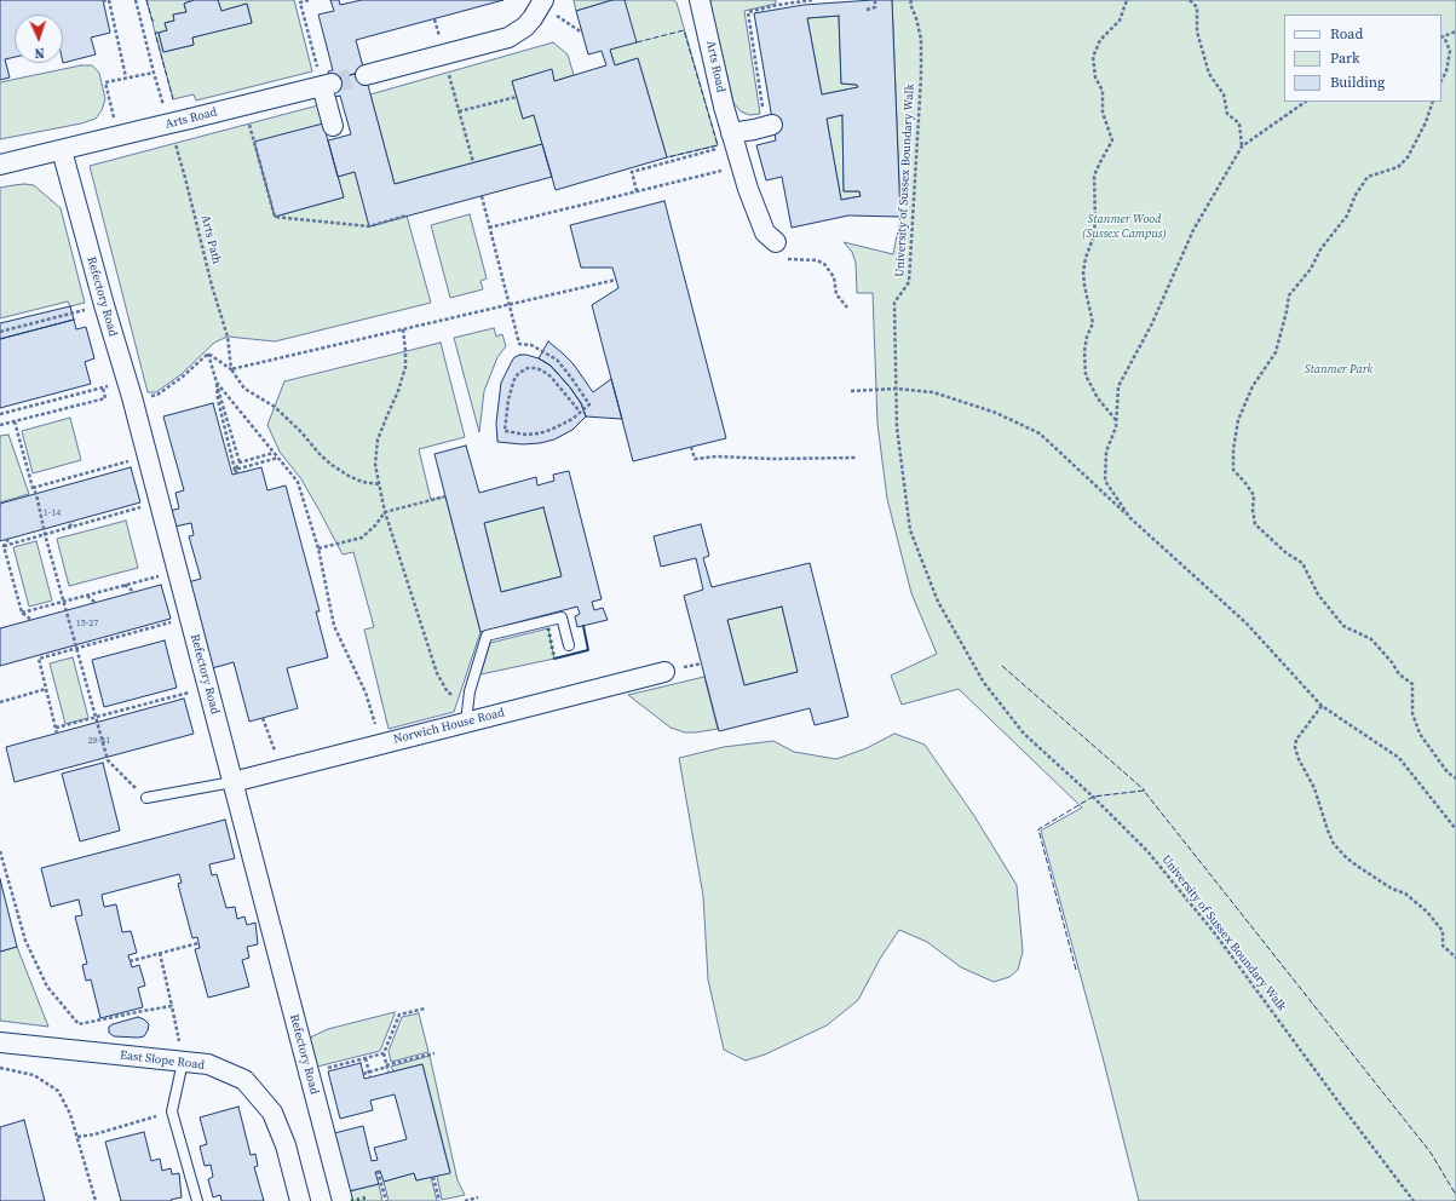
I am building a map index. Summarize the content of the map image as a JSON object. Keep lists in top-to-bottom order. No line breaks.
{"streets":{"street":["Arts Road","Refectory Road","Norwich House Road","East Slope Road"],"path":["University of Sussex Boundary Walk","Arts Path"]},"crossings":[["Arts Road","Refectory Road"],["Refectory Road","Norwich House Road"]],"parks":["Stanmer Wood (Sussex Campus)","Stanmer Park"],"house_numbers":["1-14","15-27","28-41"],"legend":["Road","Park","Building"],"north":"bottom"}
